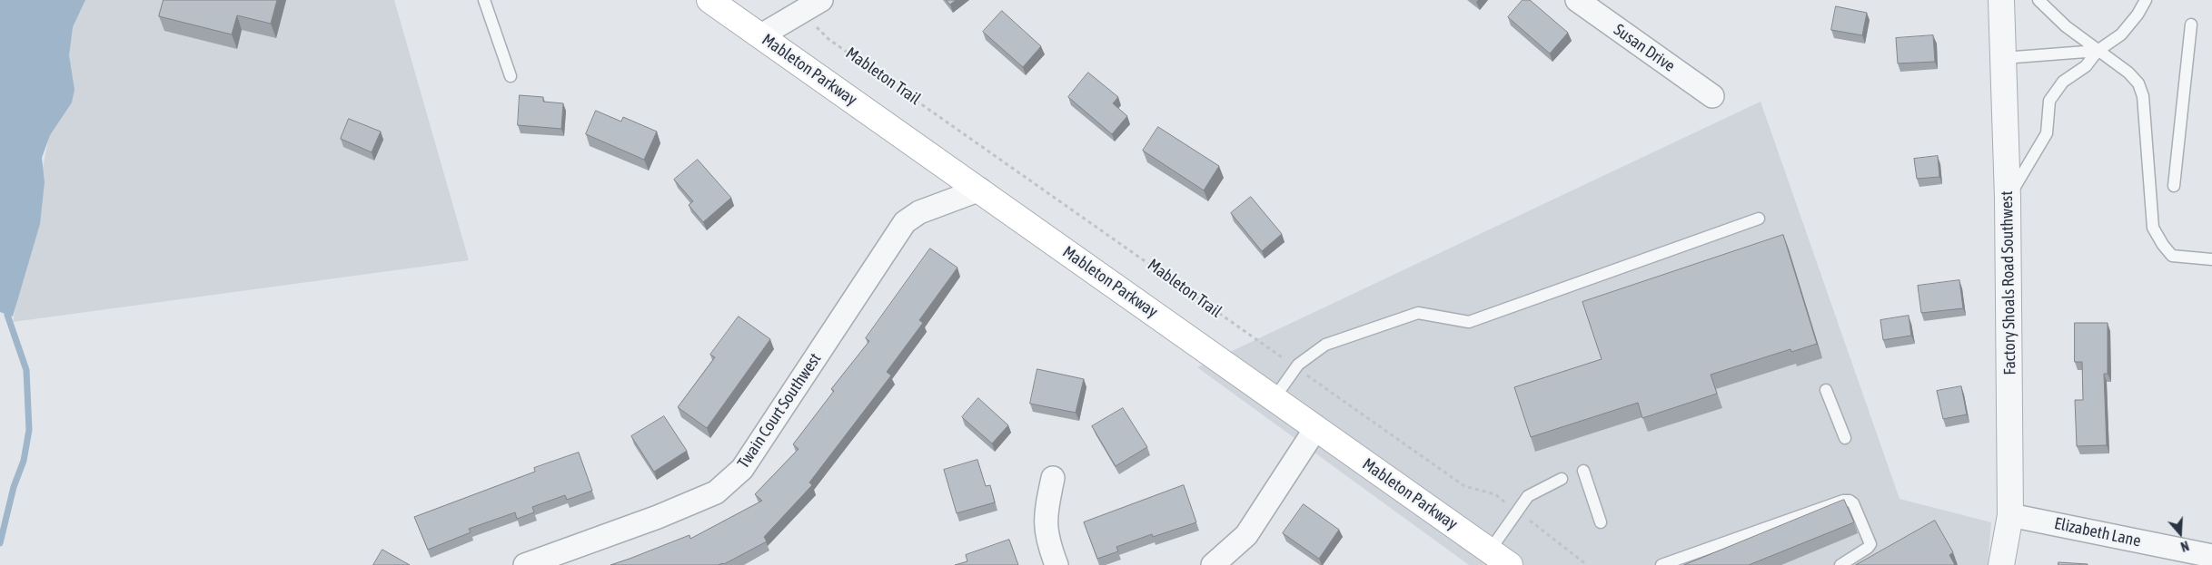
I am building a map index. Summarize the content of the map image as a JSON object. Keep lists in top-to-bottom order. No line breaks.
{"streets":{"main road":["Mableton Parkway"],"street":["Susan Drive","Factory Shoals Road Southwest","Twain Court Southwest","Elizabeth Lane"],"path":["Mableton Trail"]},"crossings":[["Mableton Parkway","Twain Court Southwest"],["Factory Shoals Road Southwest","Elizabeth Lane"]],"north":"bottom"}
